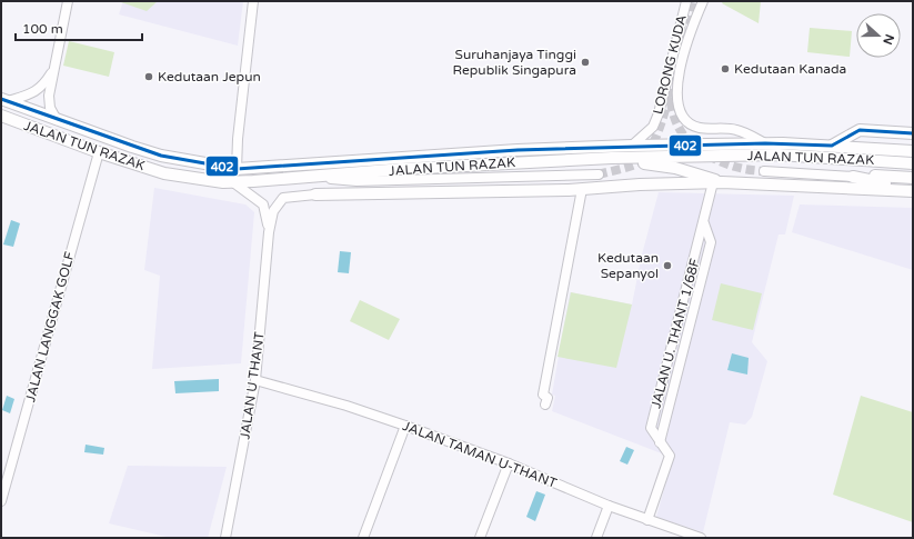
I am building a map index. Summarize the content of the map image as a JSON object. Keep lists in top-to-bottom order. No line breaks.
{"streets":{"main road":["JALAN TUN RAZAK"],"street":["LORONG KUDA","JALAN LANGGAK GOLF","JALAN U. THANT 1/68F","JALAN U THANT","JALAN TAMAN U-THANT"]},"crossings":[["LORONG KUDA","JALAN TUN RAZAK"],["JALAN TUN RAZAK","JALAN LANGGAK GOLF"],["JALAN TUN RAZAK","JALAN U. THANT 1/68F"],["JALAN TUN RAZAK","JALAN U THANT"],["JALAN U. THANT 1/68F","JALAN TAMAN U-THANT"],["JALAN U THANT","JALAN TAMAN U-THANT"]],"places":["Suruhanjaya Tinggi Republik Singapura","Kedutaan Kanada","Kedutaan Jepun","Kedutaan Sepanyol"],"lines":["transit line 402"],"scale_bar":"100 m","north":"right"}
